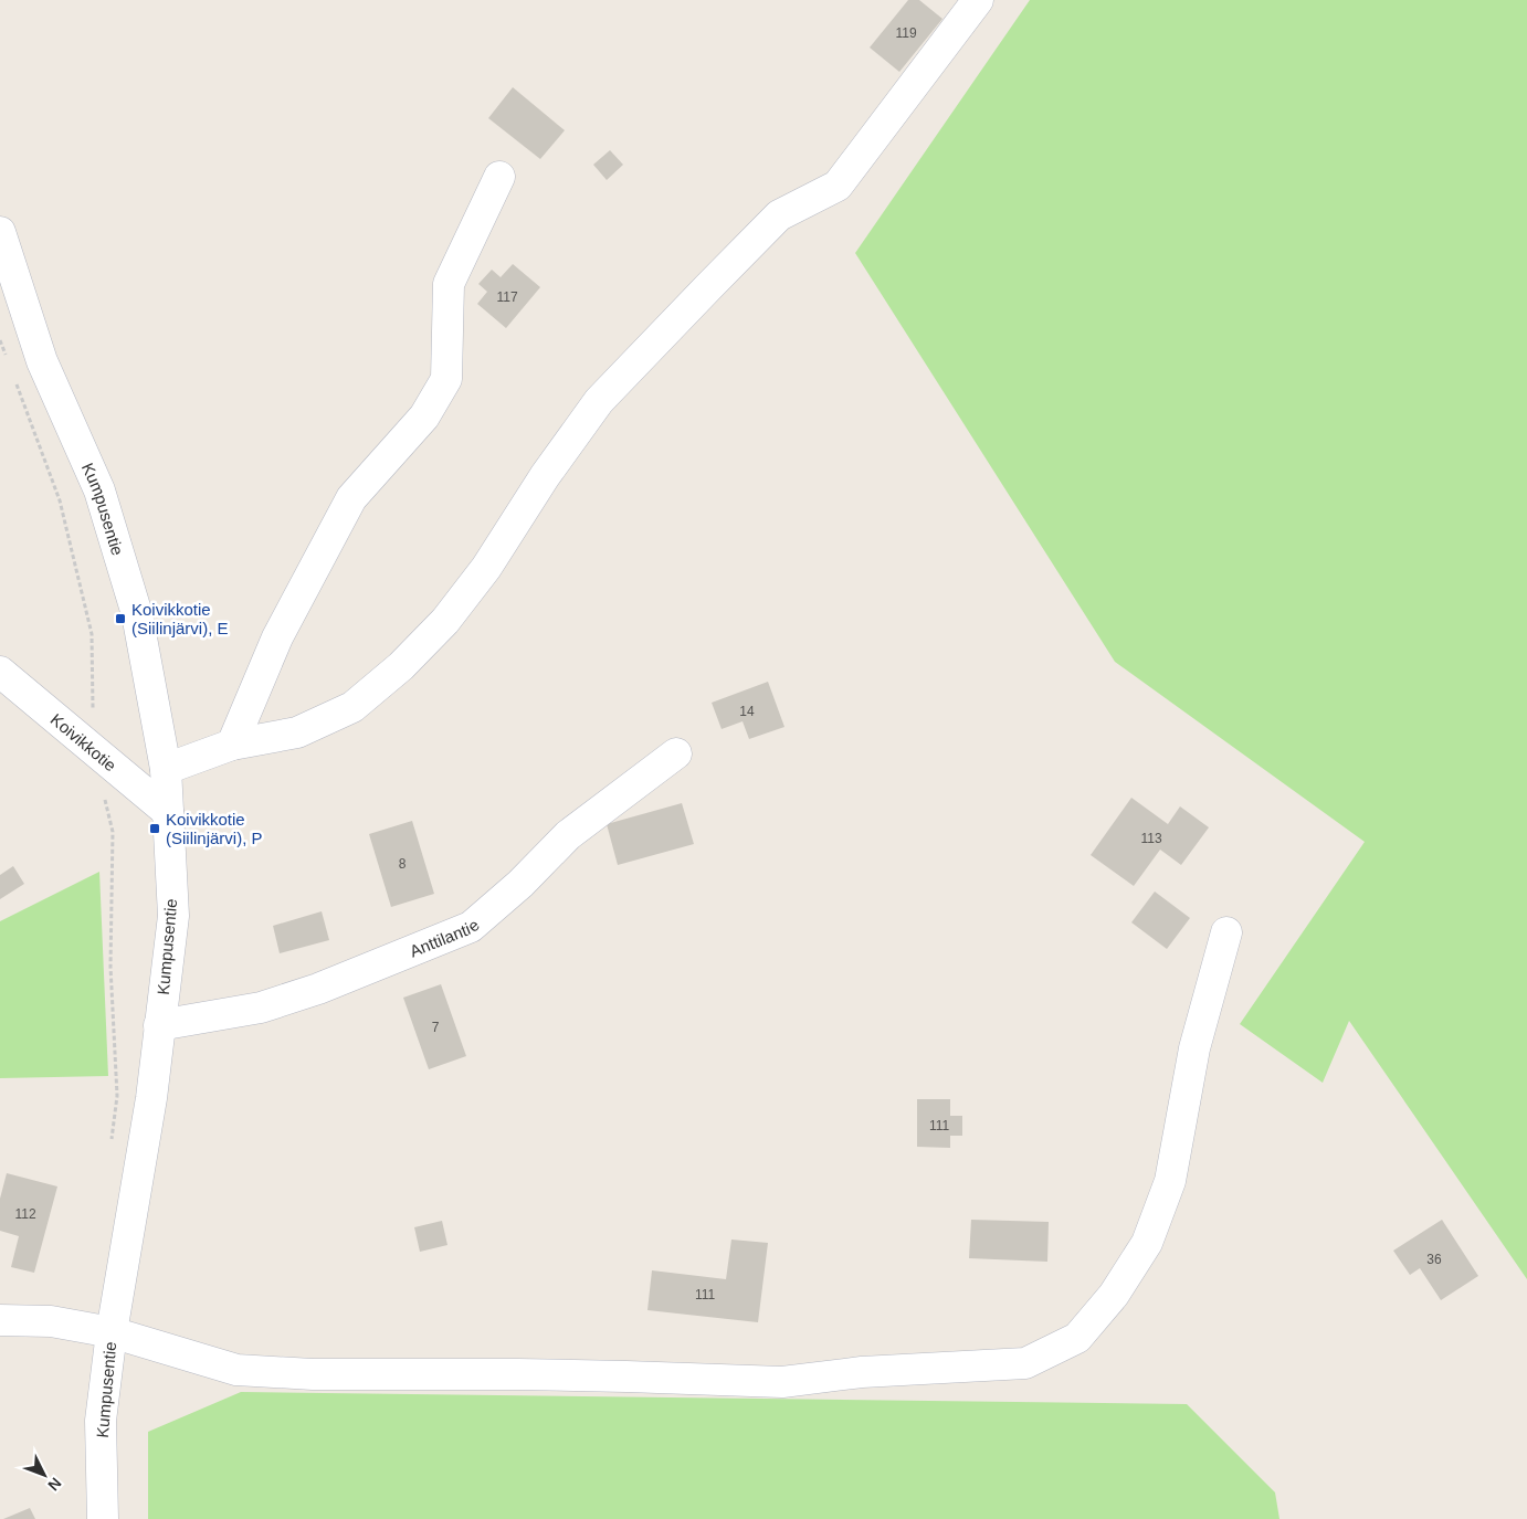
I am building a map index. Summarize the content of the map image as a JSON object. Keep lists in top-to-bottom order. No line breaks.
{"streets":{"street":["Kumpusentie","Koivikkotie","Anttilantie"]},"crossings":[["Kumpusentie","Koivikkotie"],["Kumpusentie","Anttilantie"]],"places":{"transit":["Koivikkotie (Siilinjärvi), E","Koivikkotie (Siilinjärvi), P"]},"house_numbers":["119","117","14","113","8","7","111","112","36","111"],"north":"bottom right"}
